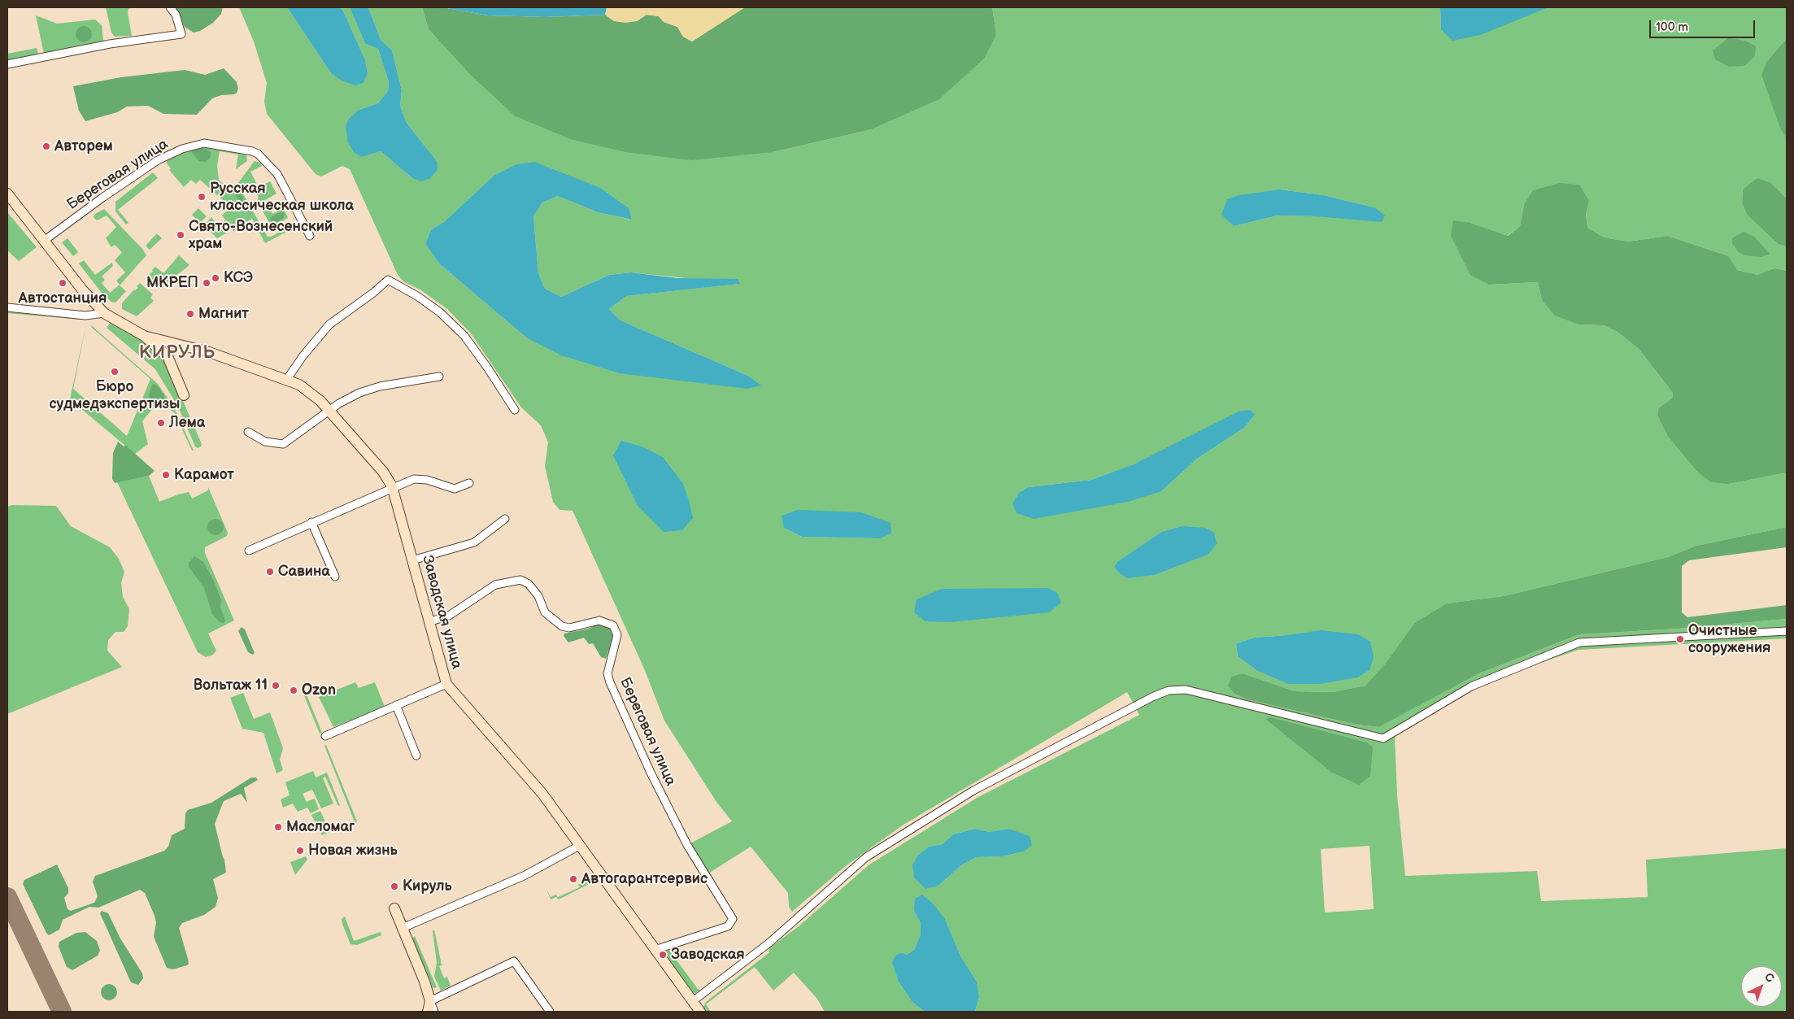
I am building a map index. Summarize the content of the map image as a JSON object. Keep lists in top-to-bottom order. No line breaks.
{"streets":{"street":["Береговая улица","Заводская улица"]},"crossings":[["Береговая улица","Заводская улица"]],"districts":["КИРУЛЬ"],"places":["Авторем","Русская классическая школа","Свято-Вознесенский храм","КСЭ","Автостанция","МКРЕП","Магнит","Бюро судмедэкспертизы","Лема","Карамот","Савина","Очистные сооружения","Вольтаж 11","Ozon","Масломаг","Новая жизнь","Автогарантсервис","Кируль","Заводская"],"scale_bar":"100 m","north":"top right"}
